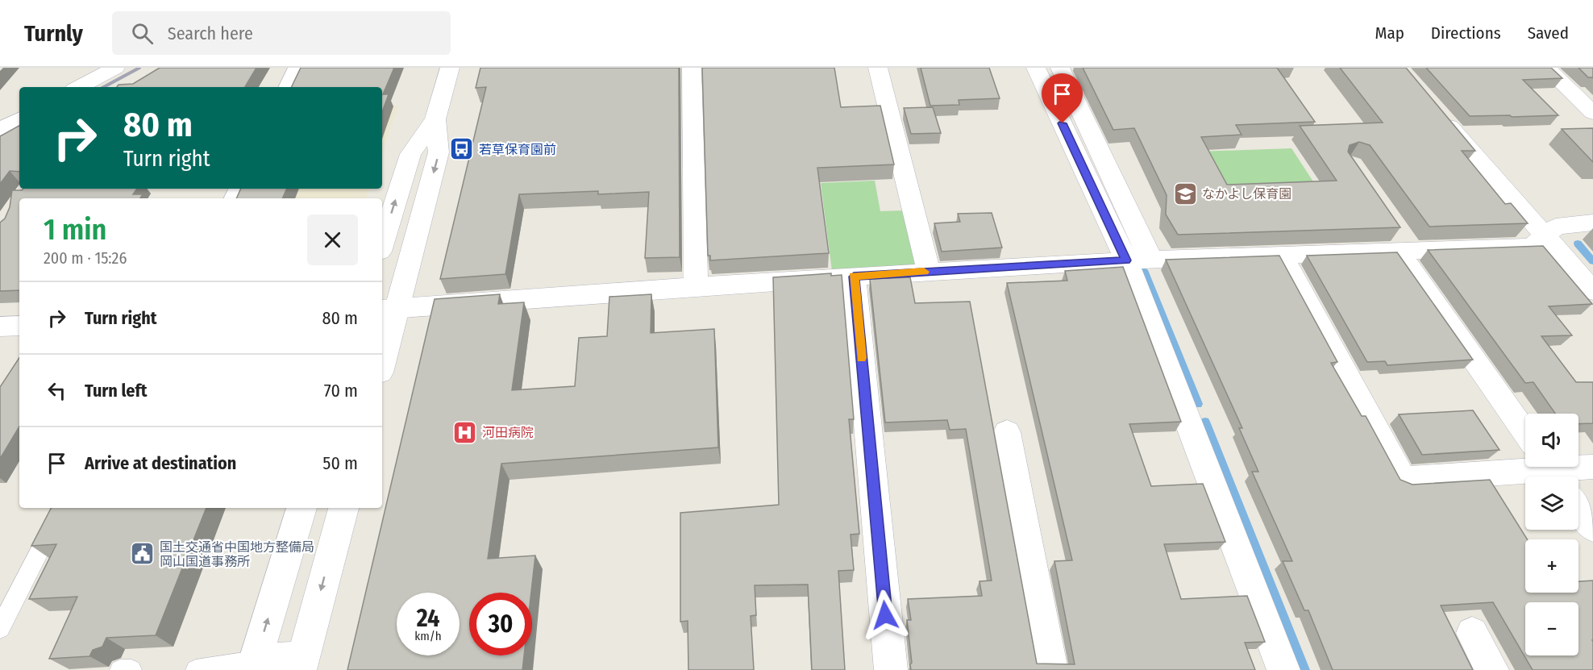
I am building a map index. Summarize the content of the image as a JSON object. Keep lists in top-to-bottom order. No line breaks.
{"places":{"bus stop":["若草保育園前"],"school or university":["なかよし保育園"],"hospital":["河田病院"],"public building":["国土交通省中国地方整備局 岡山国道事務所"]},"page":{"header":"Turnly","search":"Search here","nav":["Map","Directions","Saved"],"turn":["80 m","Turn right"],"heading":["1 min","200 m · 15:26"],"list":[{"name":"Turn right","value":"80 m"},{"name":"Turn left","value":"70 m"},{"name":"Arrive at destination","value":"50 m"}],"map_buttons":["+","−"],"speed":"24 km/h","limit":"30"}}
